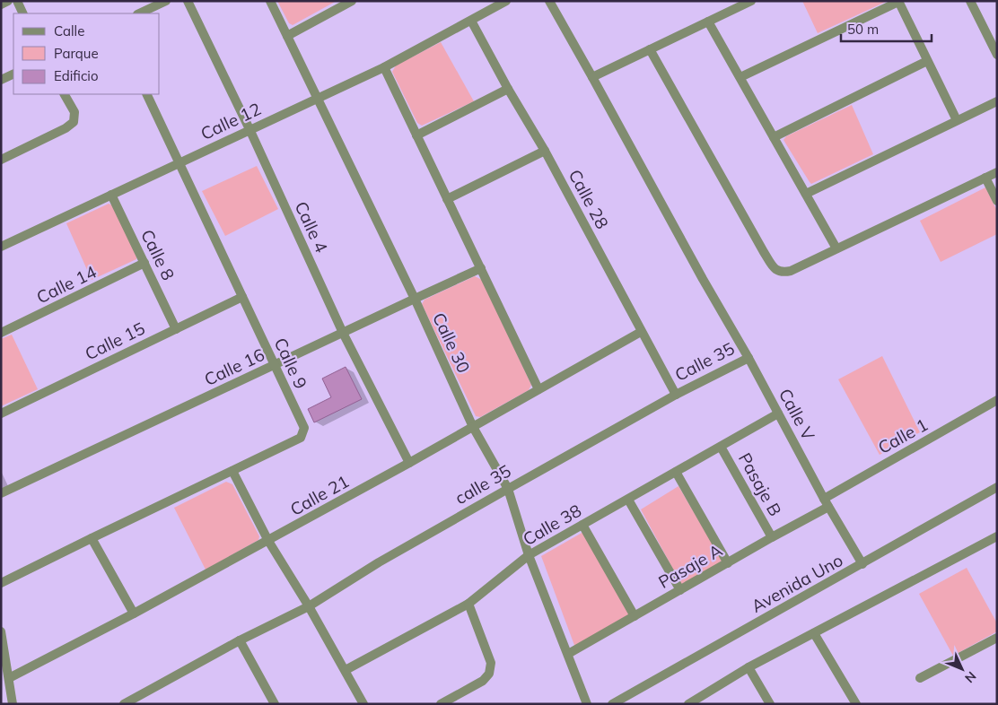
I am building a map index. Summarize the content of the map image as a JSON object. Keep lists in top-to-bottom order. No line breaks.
{"streets":{"street":["Calle 12","Calle 28","Calle 4","Calle 8","Calle 14","Calle 15","Calle 30","Calle 35","Calle 9","Calle 16","Calle V","Calle 1","calle 35","Pasaje B","Calle 21","Calle 38","Pasaje A","Avenida Uno"]},"crossings":[["Calle 12","Calle 28"],["Calle 12","Calle 4"],["Calle 12","Calle 8"],["Calle 12","Calle 30"],["Calle 12","Calle 9"],["Calle 28","Calle 35"],["Calle 28","calle 35"],["Calle 28","Calle 21"],["Calle 4","Calle 16"],["Calle 4","Calle 21"],["Calle 8","Calle 14"],["Calle 8","Calle 15"],["Calle 15","Calle 9"],["Calle 30","Calle 16"],["Calle 30","calle 35"],["Calle 30","Calle 21"],["Calle 30","Calle 38"],["Calle 30","Pasaje A"],["Calle 35","Calle V"],["Calle 35","calle 35"],["Calle 9","Calle 16"],["Calle V","Calle 1"],["Calle V","Calle 38"],["Calle V","Pasaje A"],["Calle V","Avenida Uno"],["Calle 1","Pasaje A"],["Pasaje B","Calle 38"],["Pasaje B","Pasaje A"]],"legend":["Calle","Parque","Edificio"],"scale_bar":"50 m","north":"bottom right"}
